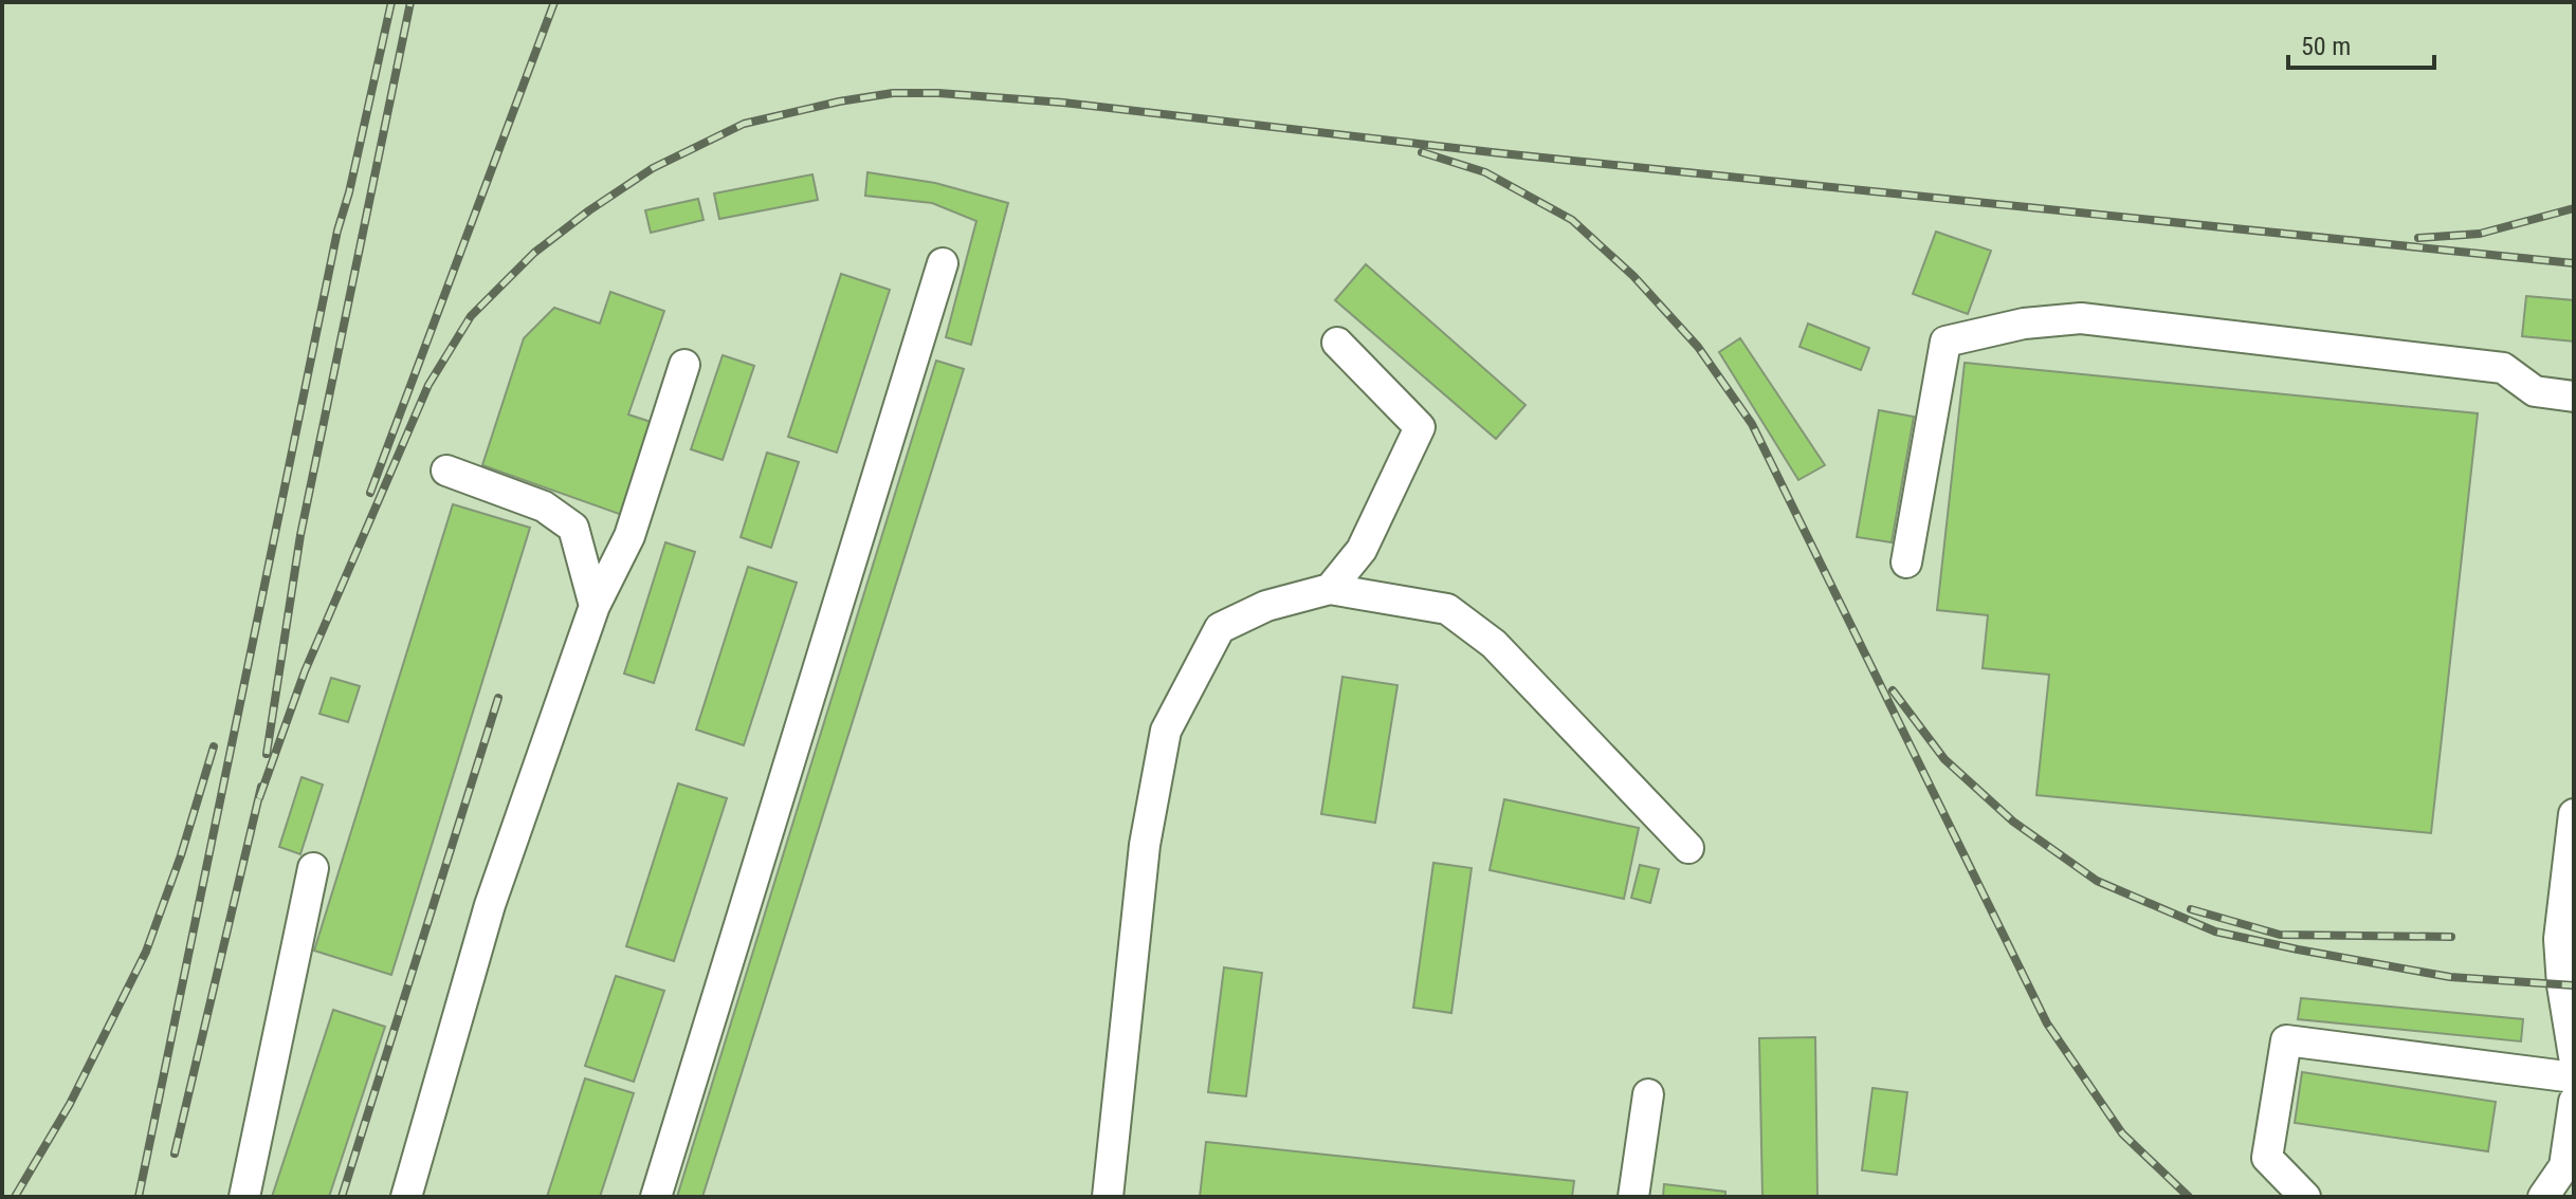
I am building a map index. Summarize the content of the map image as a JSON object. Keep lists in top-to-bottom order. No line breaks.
{"scale_bar":"50 m"}
